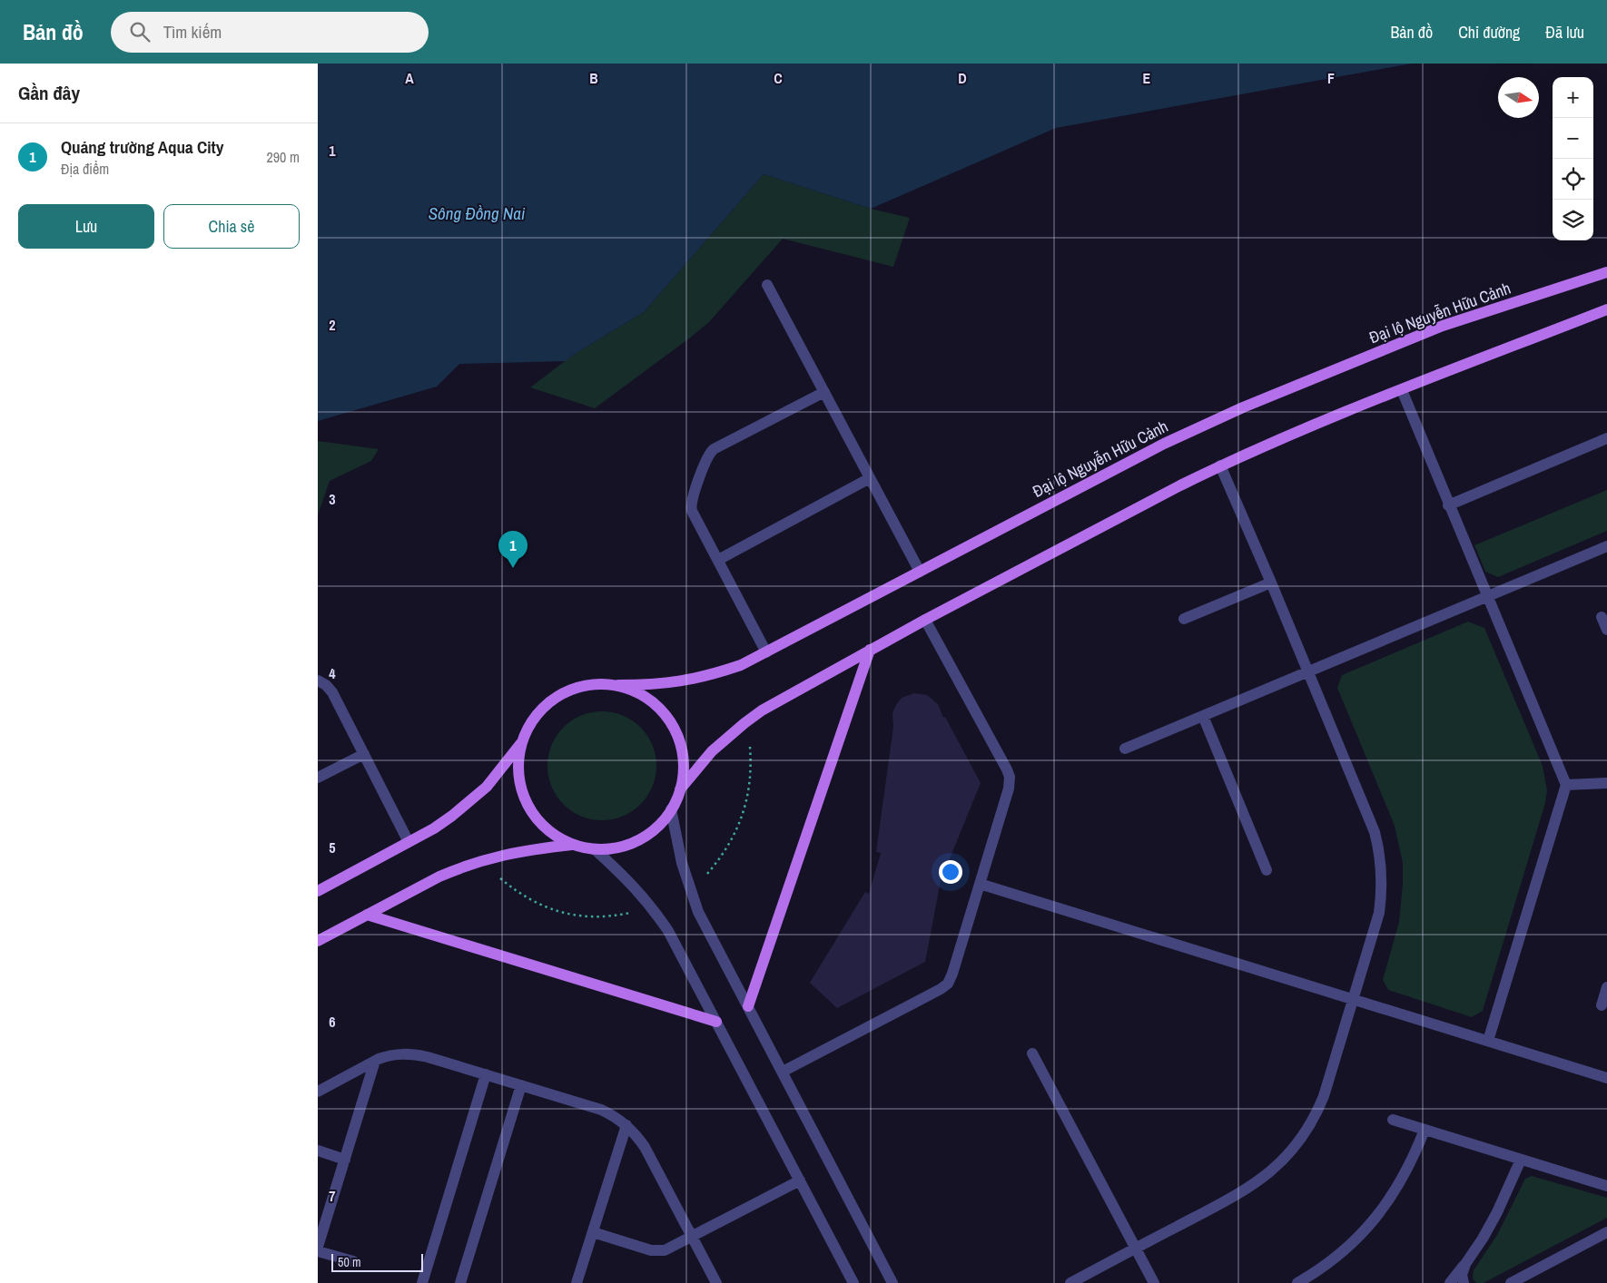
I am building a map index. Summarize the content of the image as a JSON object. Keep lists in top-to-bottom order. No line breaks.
{"streets":{"main road":["Đại lộ Nguyễn Hữu Cảnh"]},"water":["Sông Đồng Nai"],"scale_bar":"50 m","north":"right","page":{"header":"Bản đồ","search":"Tìm kiếm","nav":["Bản đồ","Chỉ đường","Đã lưu"],"heading":"Gần đây","map_buttons":["+","−"],"list":[{"mark":"1","name":"Quảng trường Aqua City","note":"Địa điểm","value":"290 m"}],"buttons":["Lưu","Chia sẻ"],"pins":"1","scale":"50 m"},"grid":{"columns":["A","B","C","D","E","F"],"rows":["1","2","3","4","5","6","7"]}}
